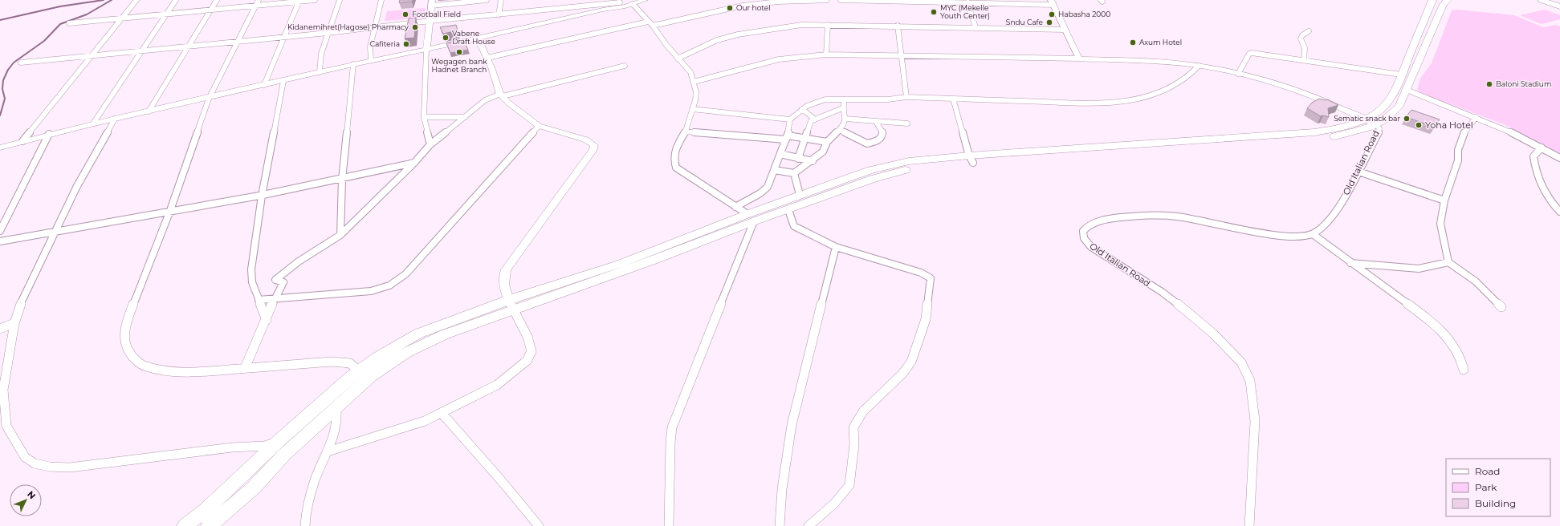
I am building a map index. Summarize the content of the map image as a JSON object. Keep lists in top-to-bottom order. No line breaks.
{"streets":{"street":["Old Italian Road"]},"places":["Our hotel","MYC (Mekelle Youth Center)","Football Field","Habasha 2000","Sndu Cafe","Kidanemihret(Hagose) Pharmacy","Vabene Draft House","Axum Hotel","Cafiteria","Wegagen bank Hadnet Branch","Baloni Stadium","Sematic snack bar","Yoha Hotel"],"legend":["Road","Park","Building"],"north":"top right"}
